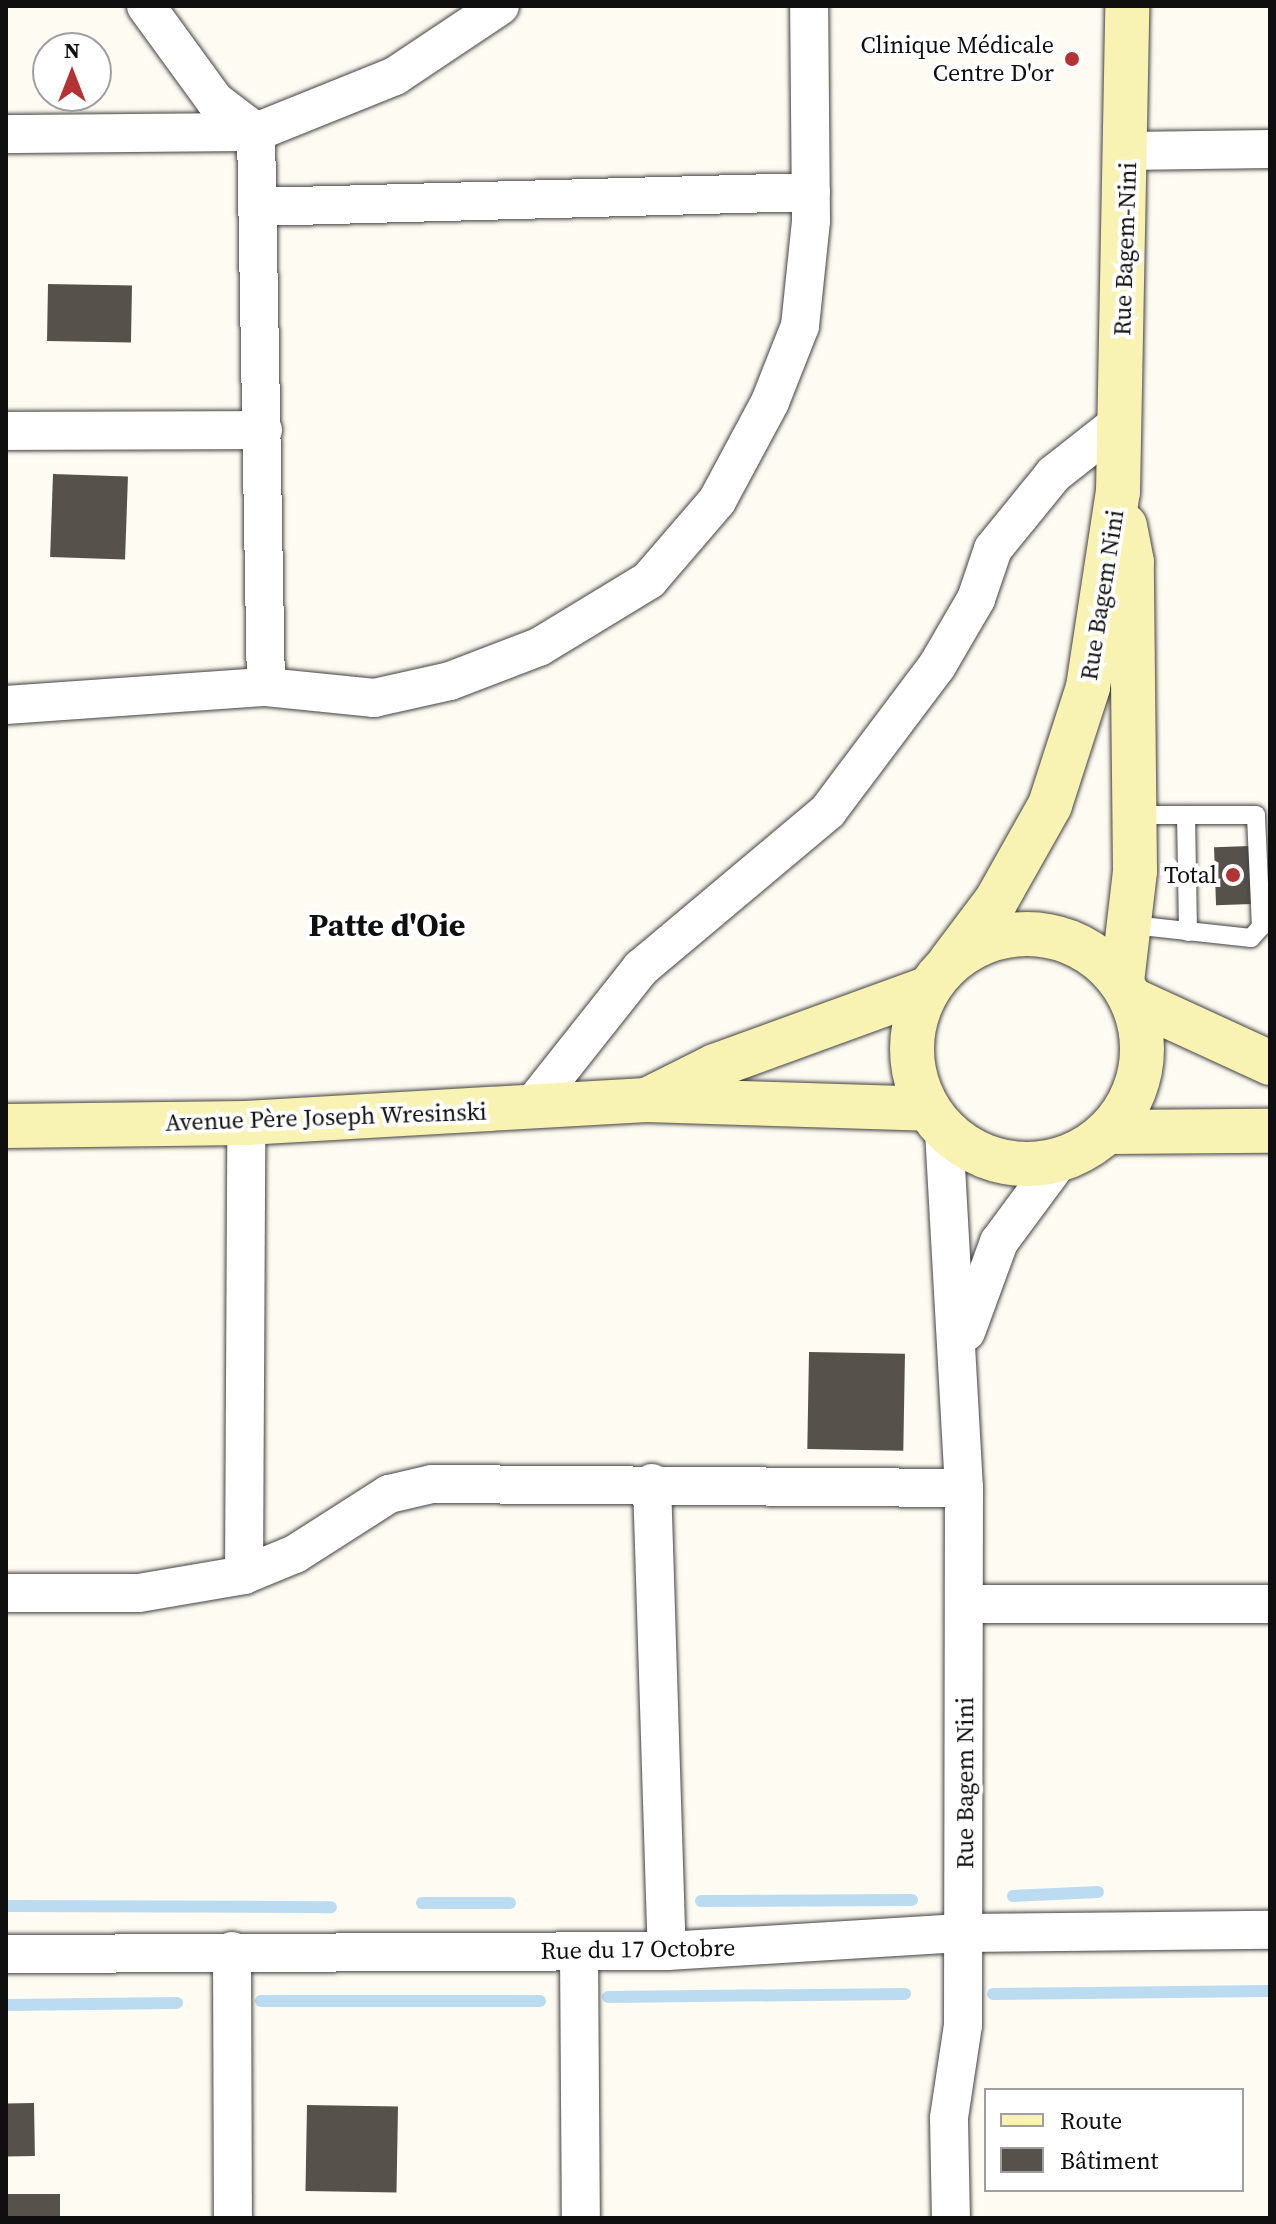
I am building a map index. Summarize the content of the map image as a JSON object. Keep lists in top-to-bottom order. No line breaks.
{"streets":{"street":["Rue Bagem-Nini","Rue Bagem Nini","Avenue Père Joseph Wresinski","Rue du 17 Octobre"]},"crossings":[["Rue Bagem-Nini","Rue Bagem Nini"],["Rue Bagem Nini","Avenue Père Joseph Wresinski"],["Rue Bagem Nini","Rue du 17 Octobre"]],"districts":["Patte d'Oie"],"places":["Clinique Médicale Centre D'or","Total"],"legend":["Route","Bâtiment"],"north":"top"}
